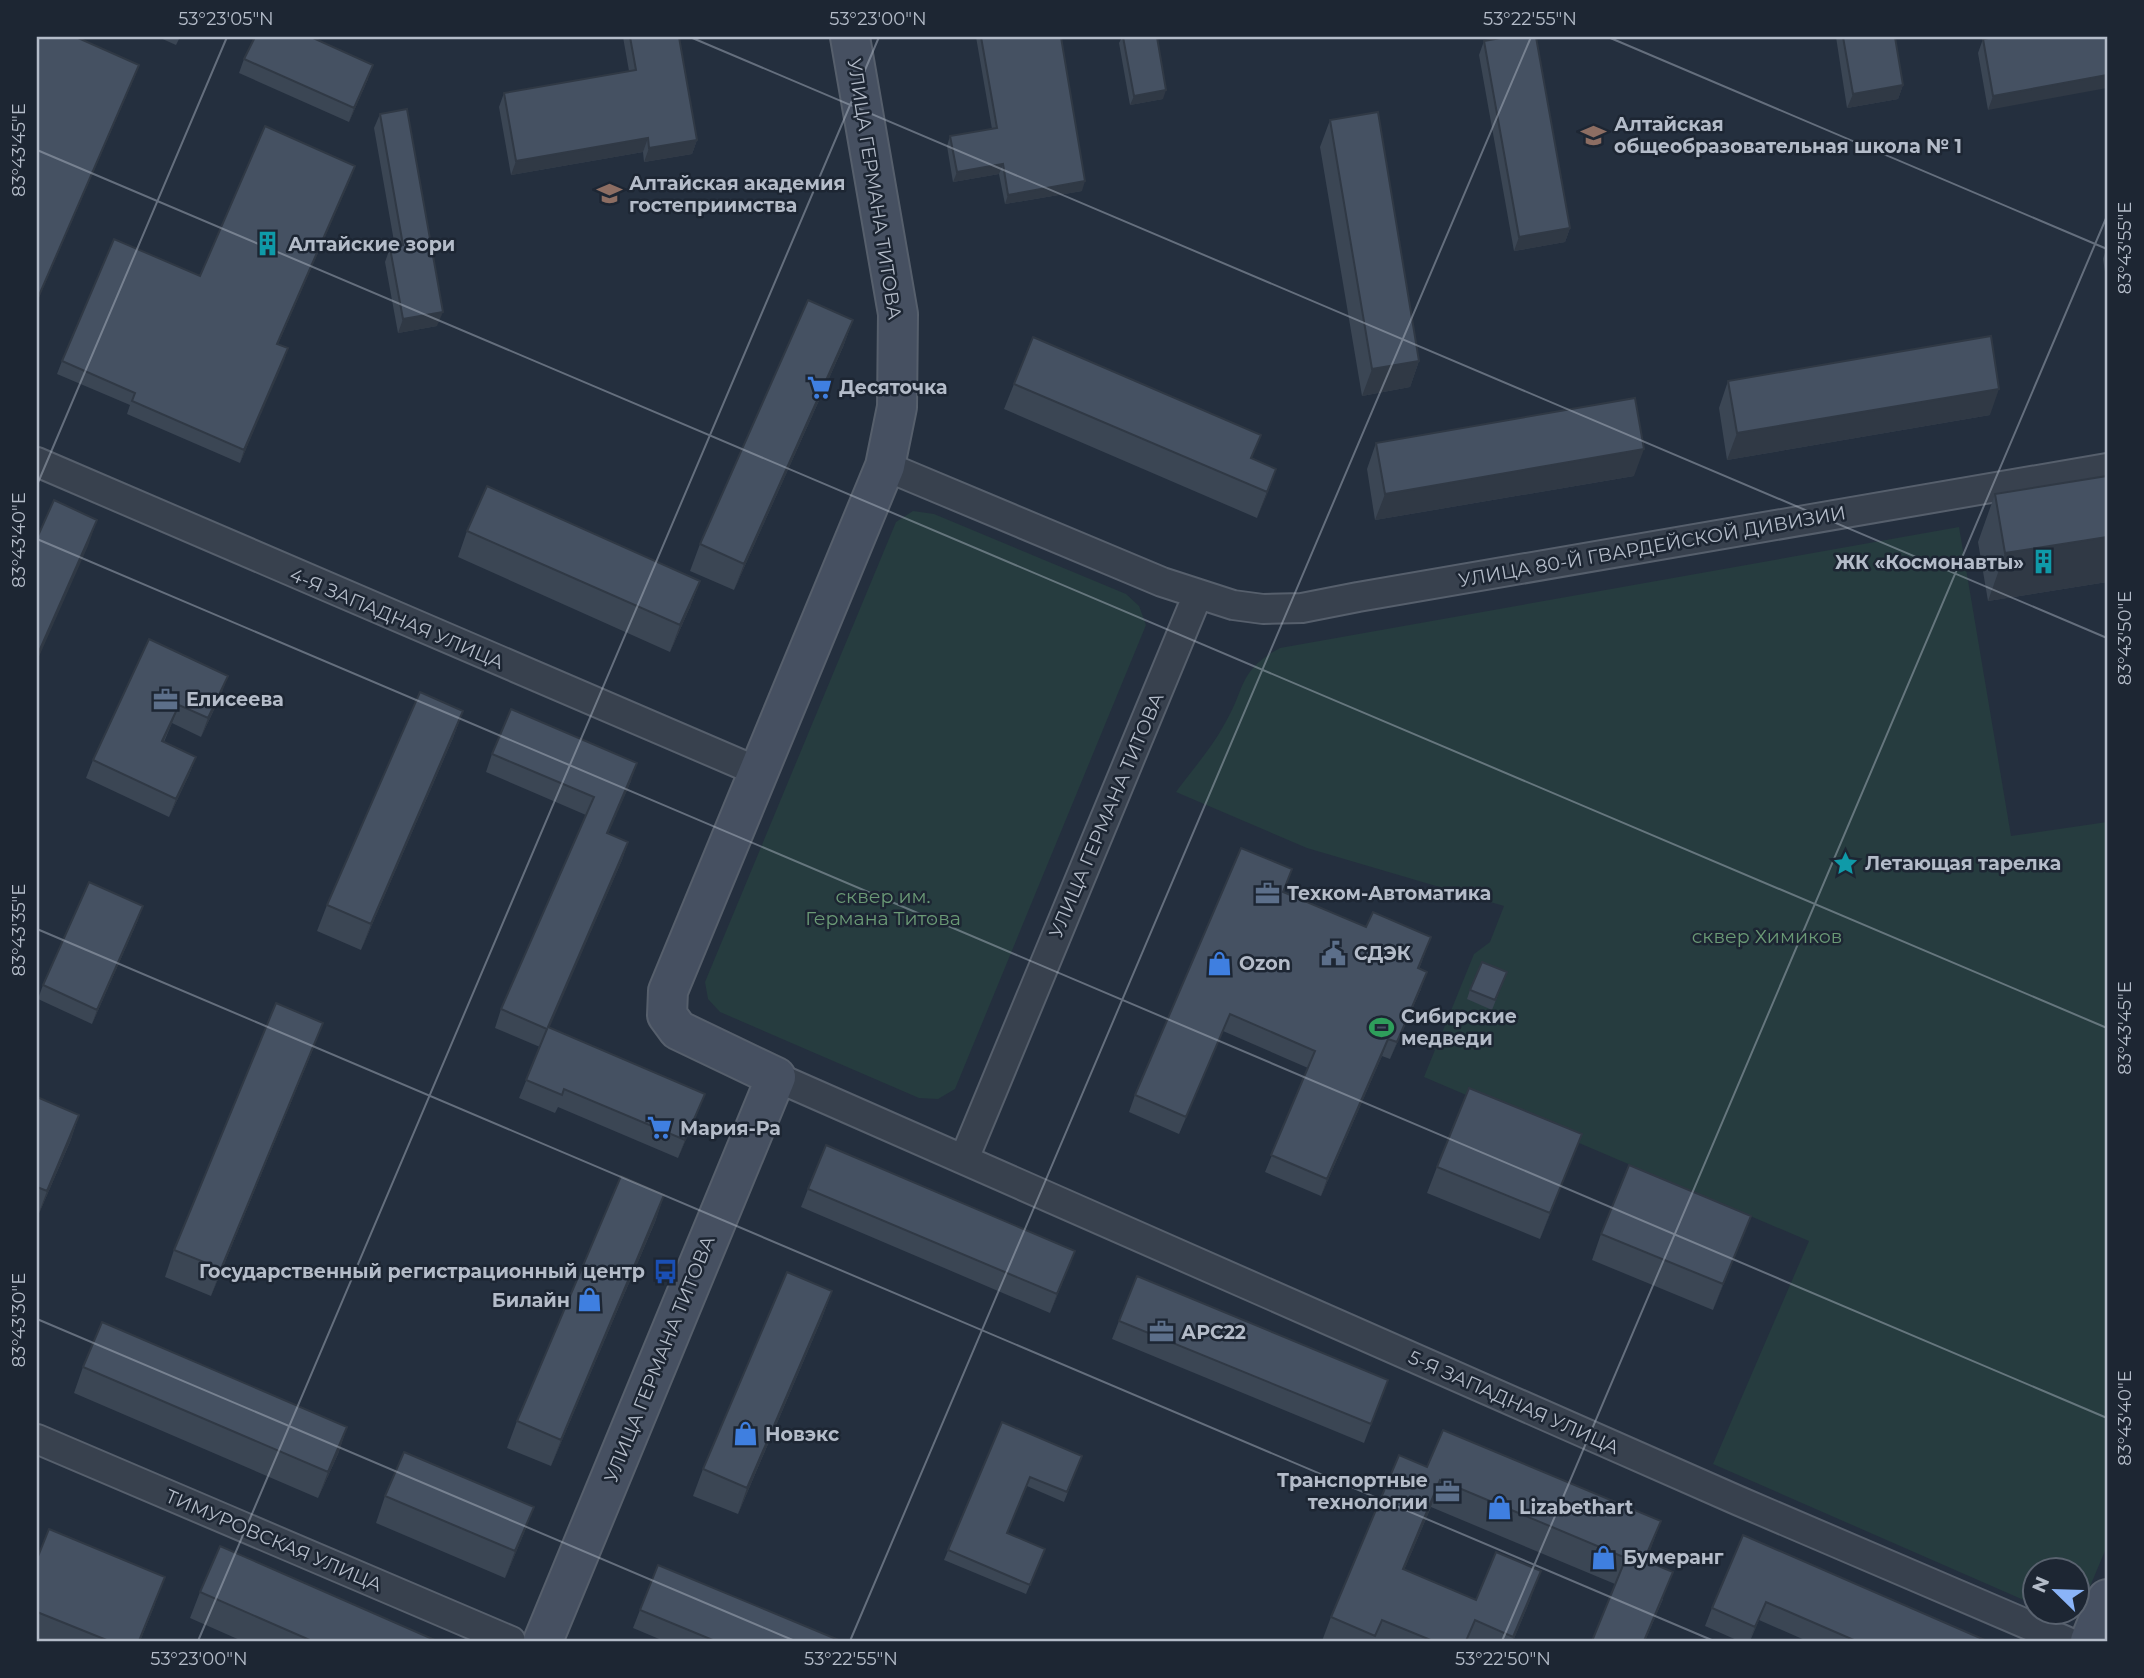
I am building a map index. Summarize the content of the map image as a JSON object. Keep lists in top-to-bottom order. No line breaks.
{"streets":{"street":["УЛИЦА ГЕРМАНА ТИТОВА","УЛИЦА 80-Й ГВАРДЕЙСКОЙ ДИВИЗИИ","4-Я ЗАПАДНАЯ УЛИЦА","5-Я ЗАПАДНАЯ УЛИЦА","ТИМУРОВСКАЯ УЛИЦА"]},"crossings":[["УЛИЦА ГЕРМАНА ТИТОВА","УЛИЦА 80-Й ГВАРДЕЙСКОЙ ДИВИЗИИ"],["УЛИЦА ГЕРМАНА ТИТОВА","4-Я ЗАПАДНАЯ УЛИЦА"],["УЛИЦА ГЕРМАНА ТИТОВА","5-Я ЗАПАДНАЯ УЛИЦА"]],"parks":["сквер им. Германа Титова","сквер Химиков"],"places":{"school or university":["Алтайская общеобразовательная школа № 1","Алтайская академия гостеприимства"],"building":["Алтайские зори","ЖК «Космонавты»"],"supermarket":["Десяточка","Мария-Ра"],"office":["Елисеева","Техком-Автоматика","АРС22","Транспортные технологии"],"place":["Летающая тарелка"],"public building":["СДЭК"],"shop":["Ozon","Билайн","Новэкс","Lizabethart","Бумеранг"],"sports":["Сибирские медведи"],"bus stop":["Государственный регистрационный центр"]},"north":"top left","coordinates":["53°23'05\"N","53°23'00\"N","53°22'55\"N","83°43'45\"E","83°43'55\"E","83°43'40\"E","83°43'50\"E","83°43'35\"E","83°43'30\"E","53°22'50\"N"]}
